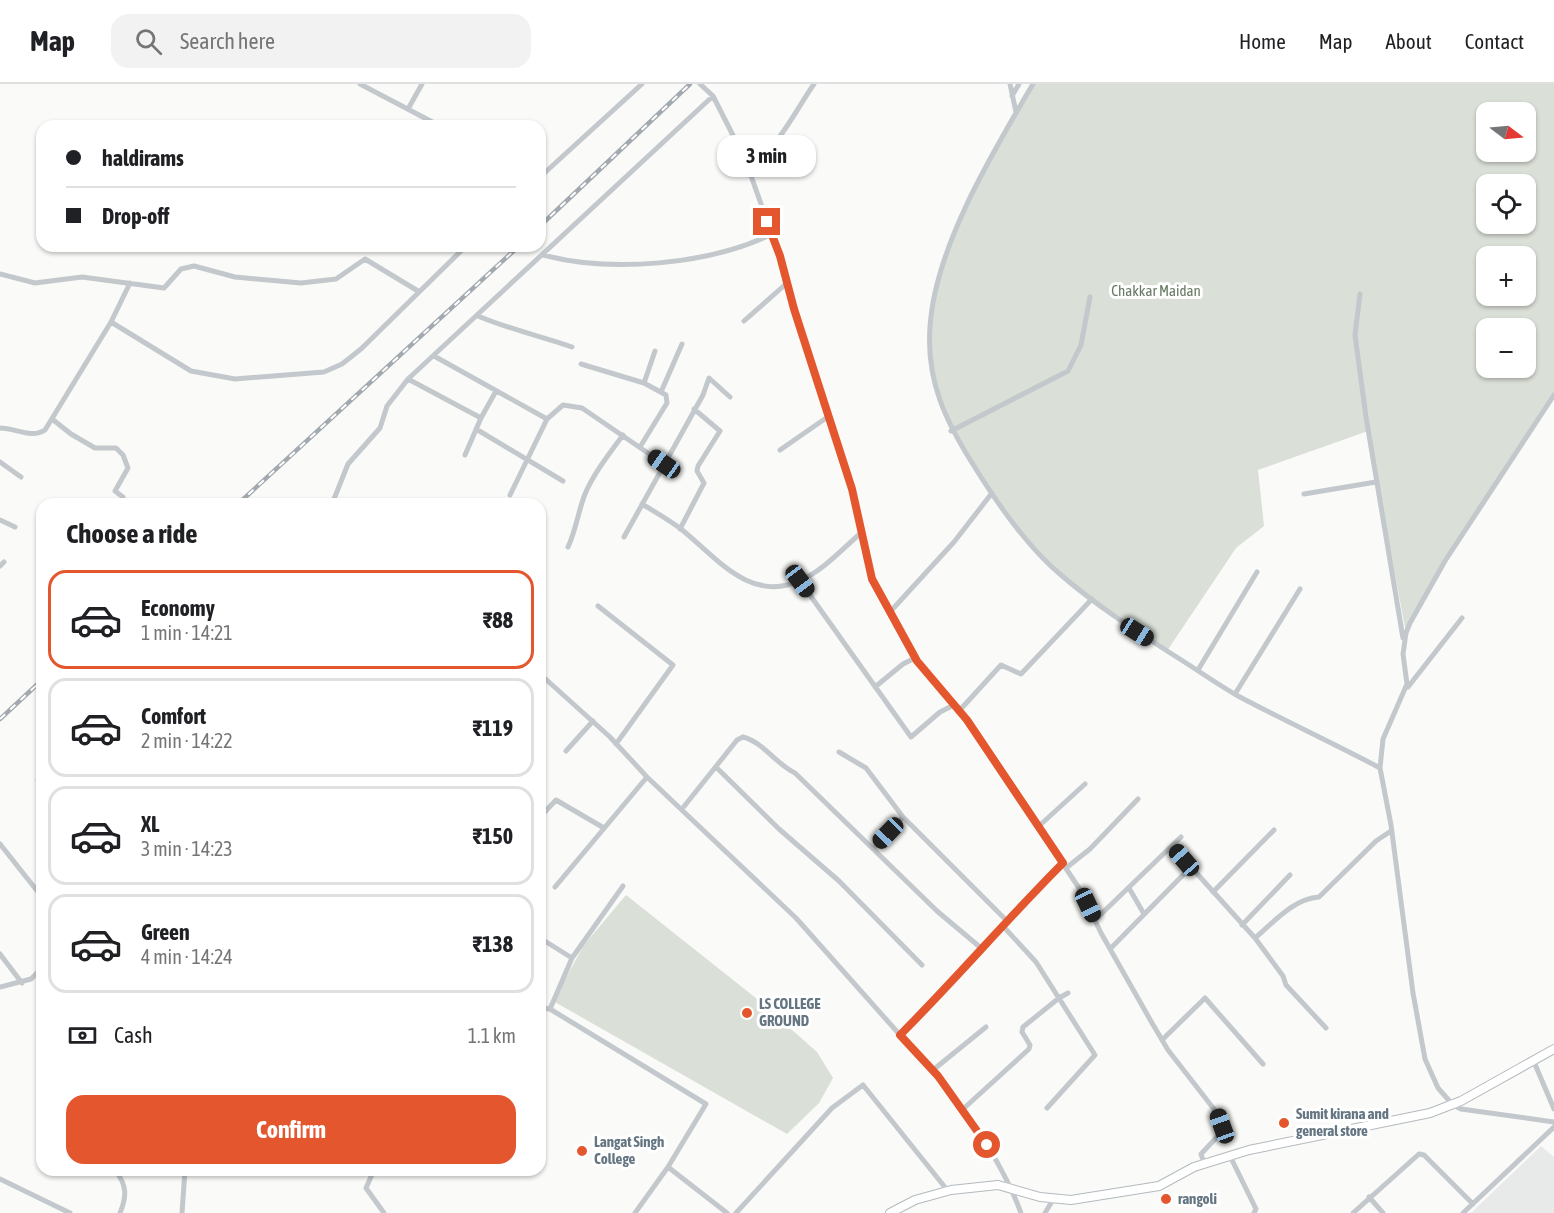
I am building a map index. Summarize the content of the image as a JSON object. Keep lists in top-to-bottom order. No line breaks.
{"parks":["Chakkar Maidan"],"places":["LS COLLEGE GROUND","Sumit kirana and general store","Langat Singh College","rangoli"],"north":"right","page":{"header":"Map","search":"Search here","nav":["Home","Map","About","Contact"],"map_buttons":["+","−"],"banner":["haldirams","Drop-off"],"bubble":"3 min","heading":"Choose a ride","list":[{"name":"Economy","note":"1 min · 14:21","value":"₹88"},{"name":"Comfort","note":"2 min · 14:22","value":"₹119"},{"name":"XL","note":"3 min · 14:23","value":"₹150"},{"name":"Green","note":"4 min · 14:24","value":"₹138"}],"pay":["Cash","1.1 km"],"buttons":"Confirm"}}
